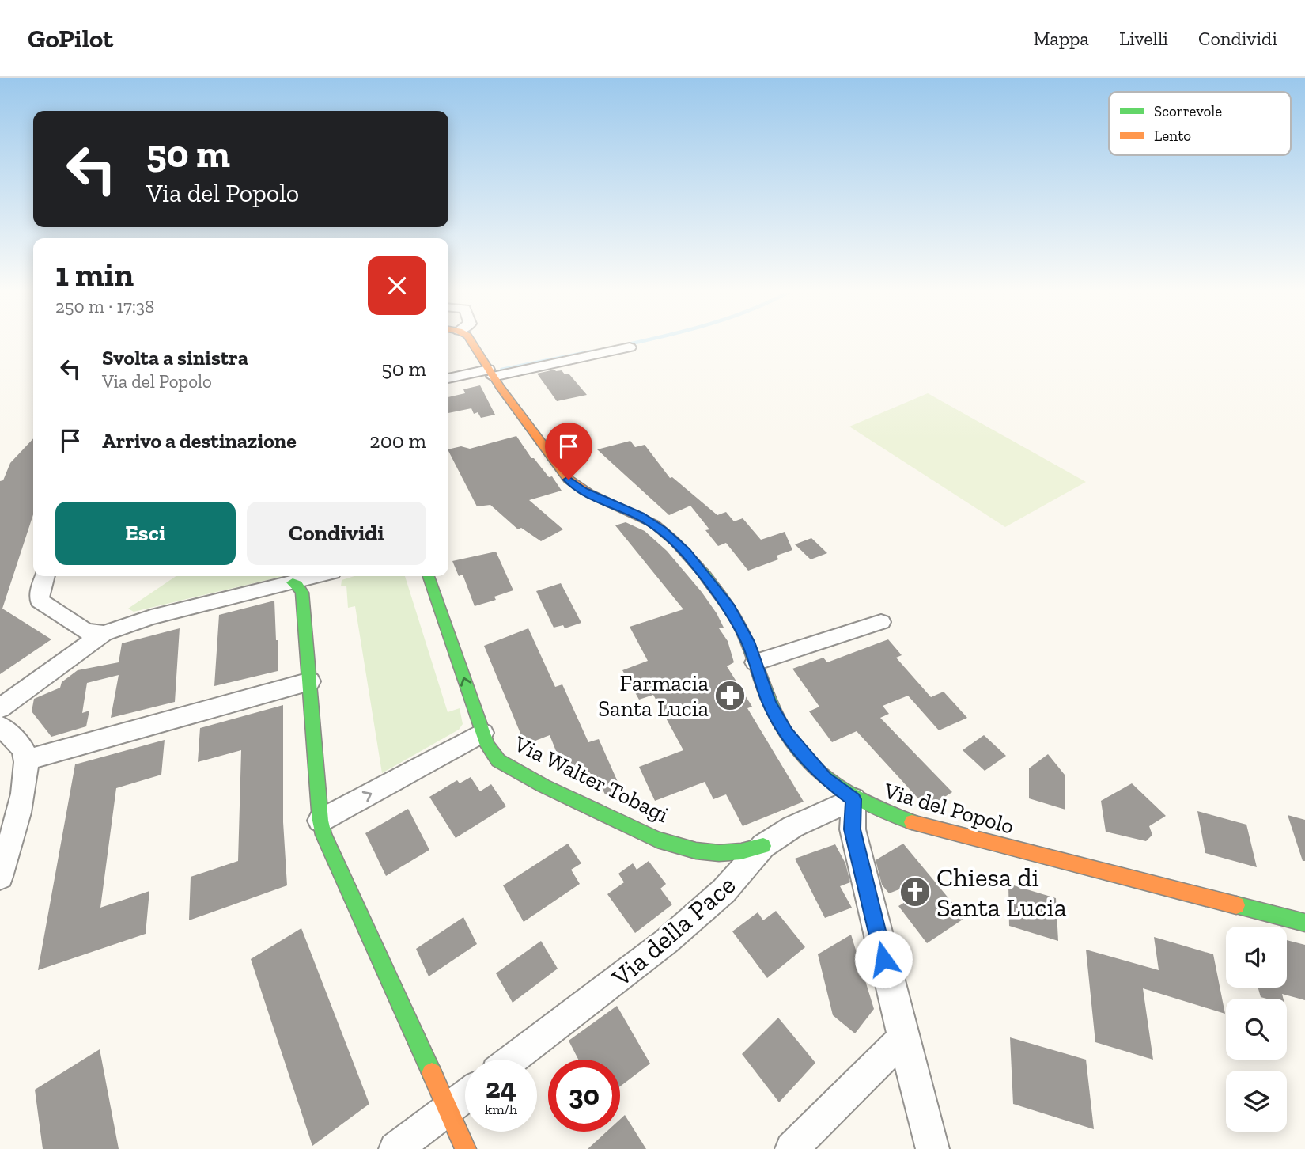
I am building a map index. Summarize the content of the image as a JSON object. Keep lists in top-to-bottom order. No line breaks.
{"streets":{"street":["Via Walter Tobagi","Via del Popolo","Via della Pace"]},"crossings":[["Via Walter Tobagi","Via della Pace"],["Via del Popolo","Via della Pace"]],"places":{"pharmacy":["Farmacia Santa Lucia"],"church":["Chiesa di Santa Lucia"]},"legend":["Scorrevole","Lento"],"page":{"header":"GoPilot","nav":["Mappa","Livelli","Condividi"],"turn":["50 m","Via del Popolo"],"heading":["1 min","250 m · 17:38"],"list":[{"name":"Svolta a sinistra","note":"Via del Popolo","value":"50 m"},{"name":"Arrivo a destinazione","value":"200 m"}],"buttons":["Esci","Condividi"],"speed":"24 km/h","limit":"30"}}
